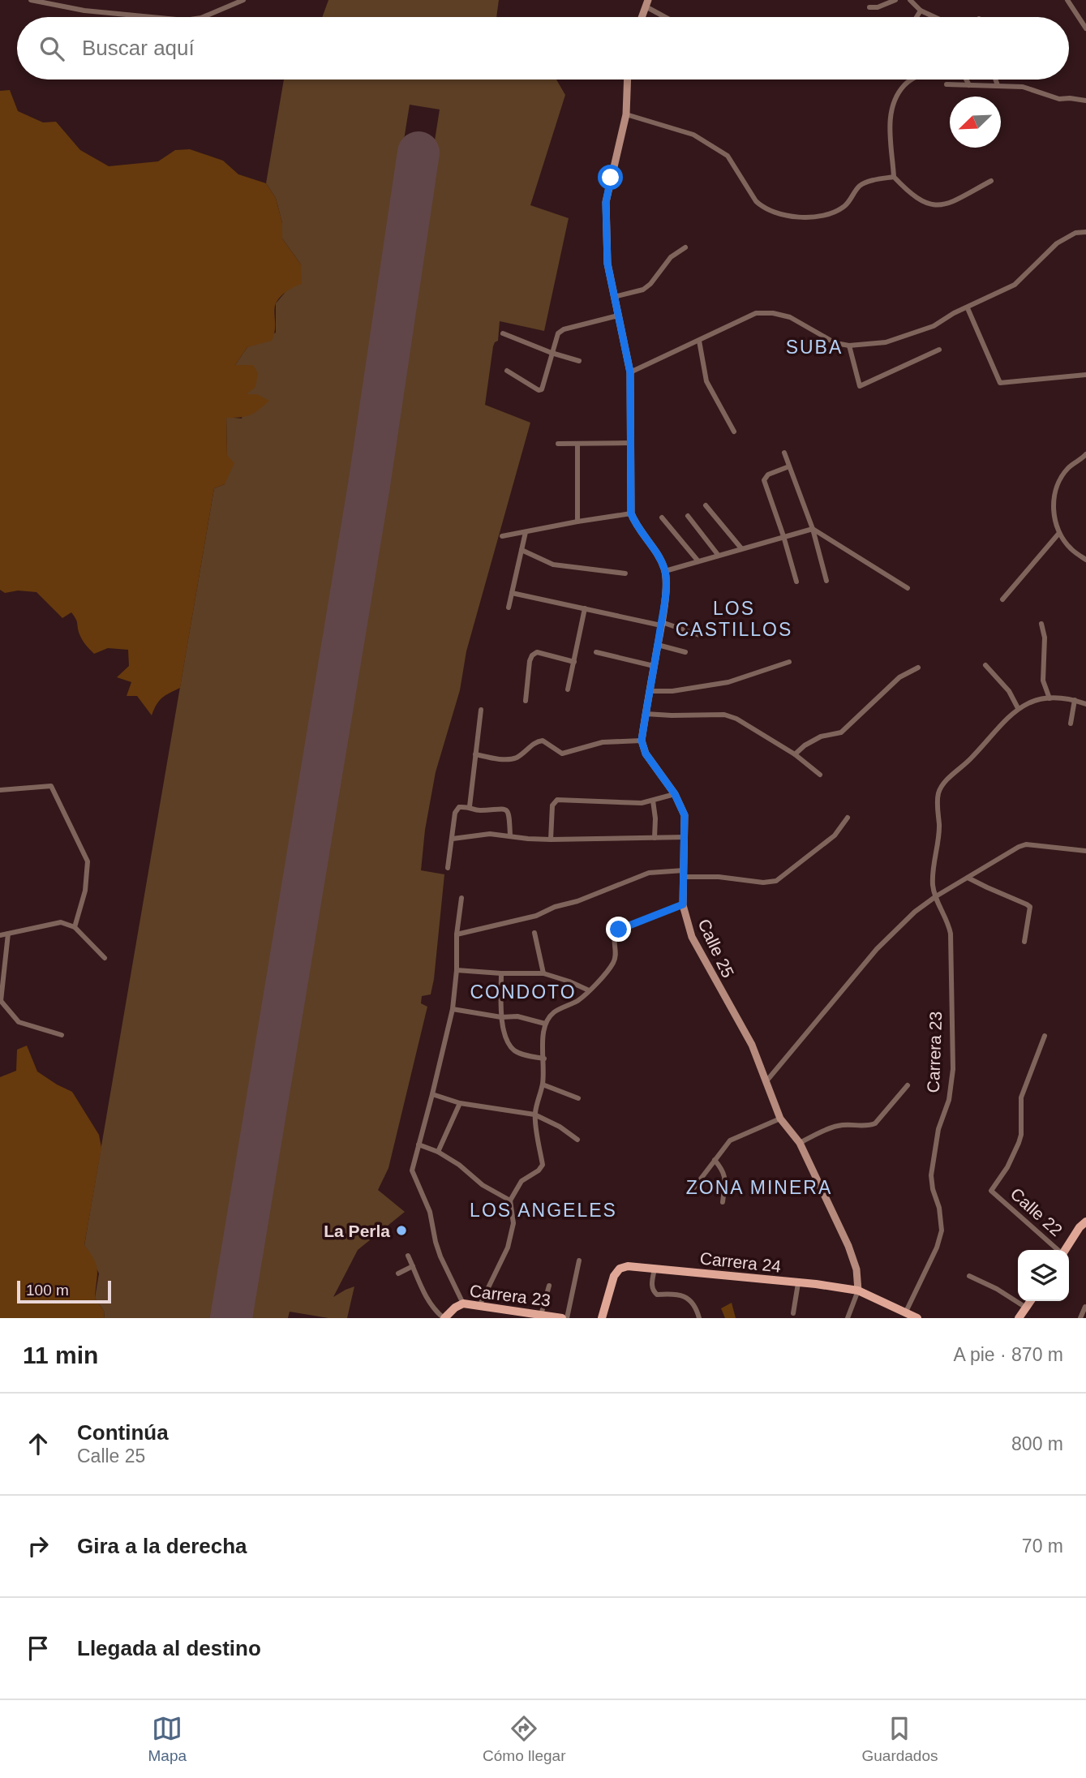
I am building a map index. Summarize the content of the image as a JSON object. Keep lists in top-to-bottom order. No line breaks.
{"streets":{"main road":["Carrera 23","Carrera 24"],"street":["Calle 25","Calle 22"]},"crossings":[["Calle 25","Carrera 24"],["Carrera 23","Carrera 24"]],"districts":["SUBA","LOS CASTILLOS","CONDOTO","ZONA MINERA","LOS ANGELES"],"places":["La Perla"],"scale_bar":"100 m","north":"bottom left","page":{"search":"Buscar aquí","scale":"100 m","heading":["11 min","A pie · 870 m"],"list":[["Continúa","Calle 25","800 m"],["Gira a la derecha","70 m"],"Llegada al destino"],"nav":["Mapa","Cómo llegar","Guardados"]}}
